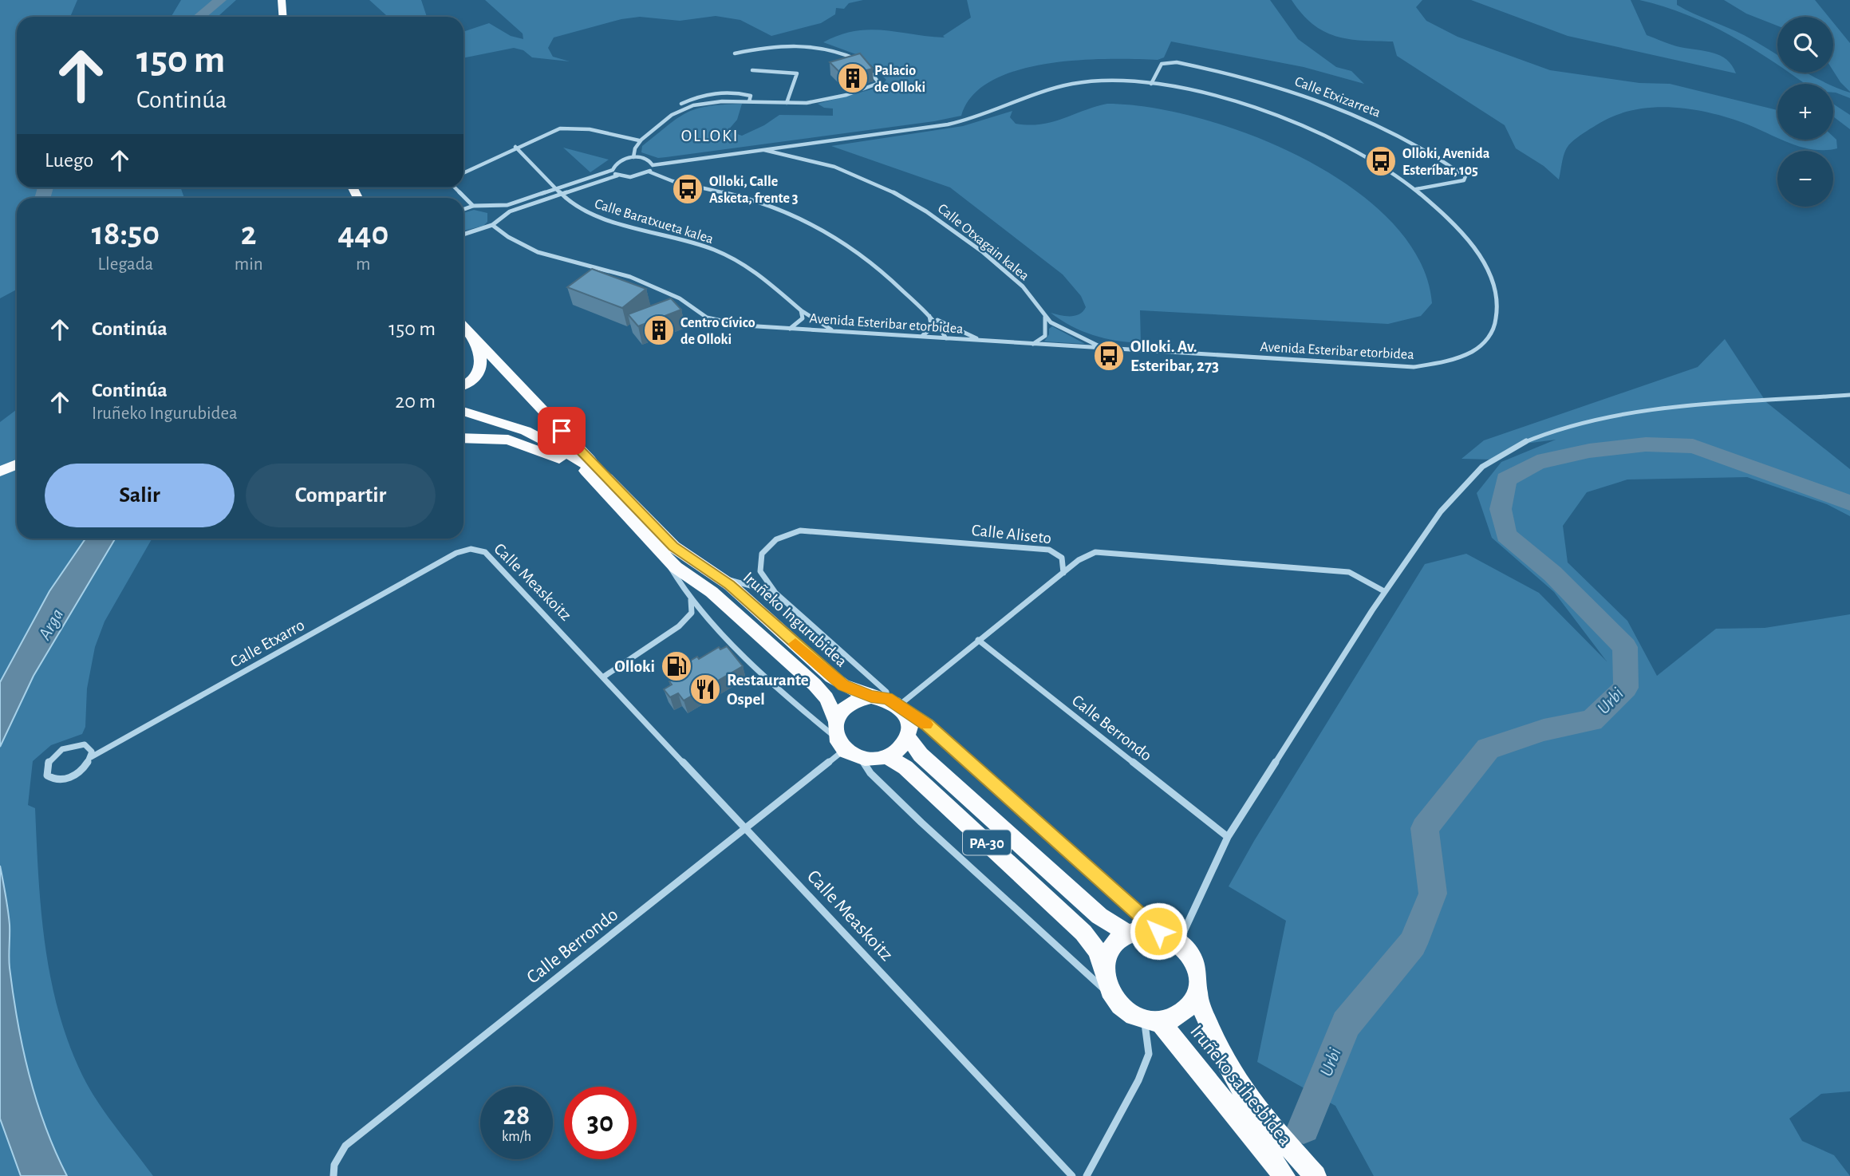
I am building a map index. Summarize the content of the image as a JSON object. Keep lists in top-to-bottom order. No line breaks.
{"streets":{"highway":["Iruñeko Ingurubidea","PA-30","Iruñeko saihesbidea"],"street":["Calle Etxizarreta","Calle Baratxueta kalea","Calle Otxagain kalea","Avenida Esteribar etorbidea","Calle Aliseto","Calle Measkoitz","Calle Etxarro","Calle Berrondo"]},"crossings":[["Calle Etxizarreta","Avenida Esteribar etorbidea"],["Calle Baratxueta kalea","Avenida Esteribar etorbidea"],["Calle Otxagain kalea","Avenida Esteribar etorbidea"],["Calle Measkoitz","Calle Etxarro"],["Calle Measkoitz","Calle Berrondo"],["Iruñeko Ingurubidea","Calle Berrondo"],["Iruñeko Ingurubidea","PA-30"],["Calle Berrondo","PA-30"],["PA-30","Iruñeko saihesbidea"]],"districts":["OLLOKI"],"water":["Arga","Urbi"],"places":{"building":["Palacio de Olloki","Centro Cívico de Olloki"],"bus stop":["Olloki, Avenida Esteríbar, 105","Olloki, Calle Asketa, frente 3","Olloki. Av. Esteribar, 273"],"fuel station":["Olloki"],"restaurant":["Restaurante Ospel"]},"page":{"map_buttons":["+","−"],"turn":["150 m","Continúa"],"then":"Luego","eta":["18:50","Llegada","2","min","440","m"],"list":[{"name":"Continúa","value":"150 m"},{"name":"Continúa","note":"Iruñeko Ingurubidea","value":"20 m"}],"buttons":["Salir","Compartir"],"speed":"28 km/h","limit":"30"}}
